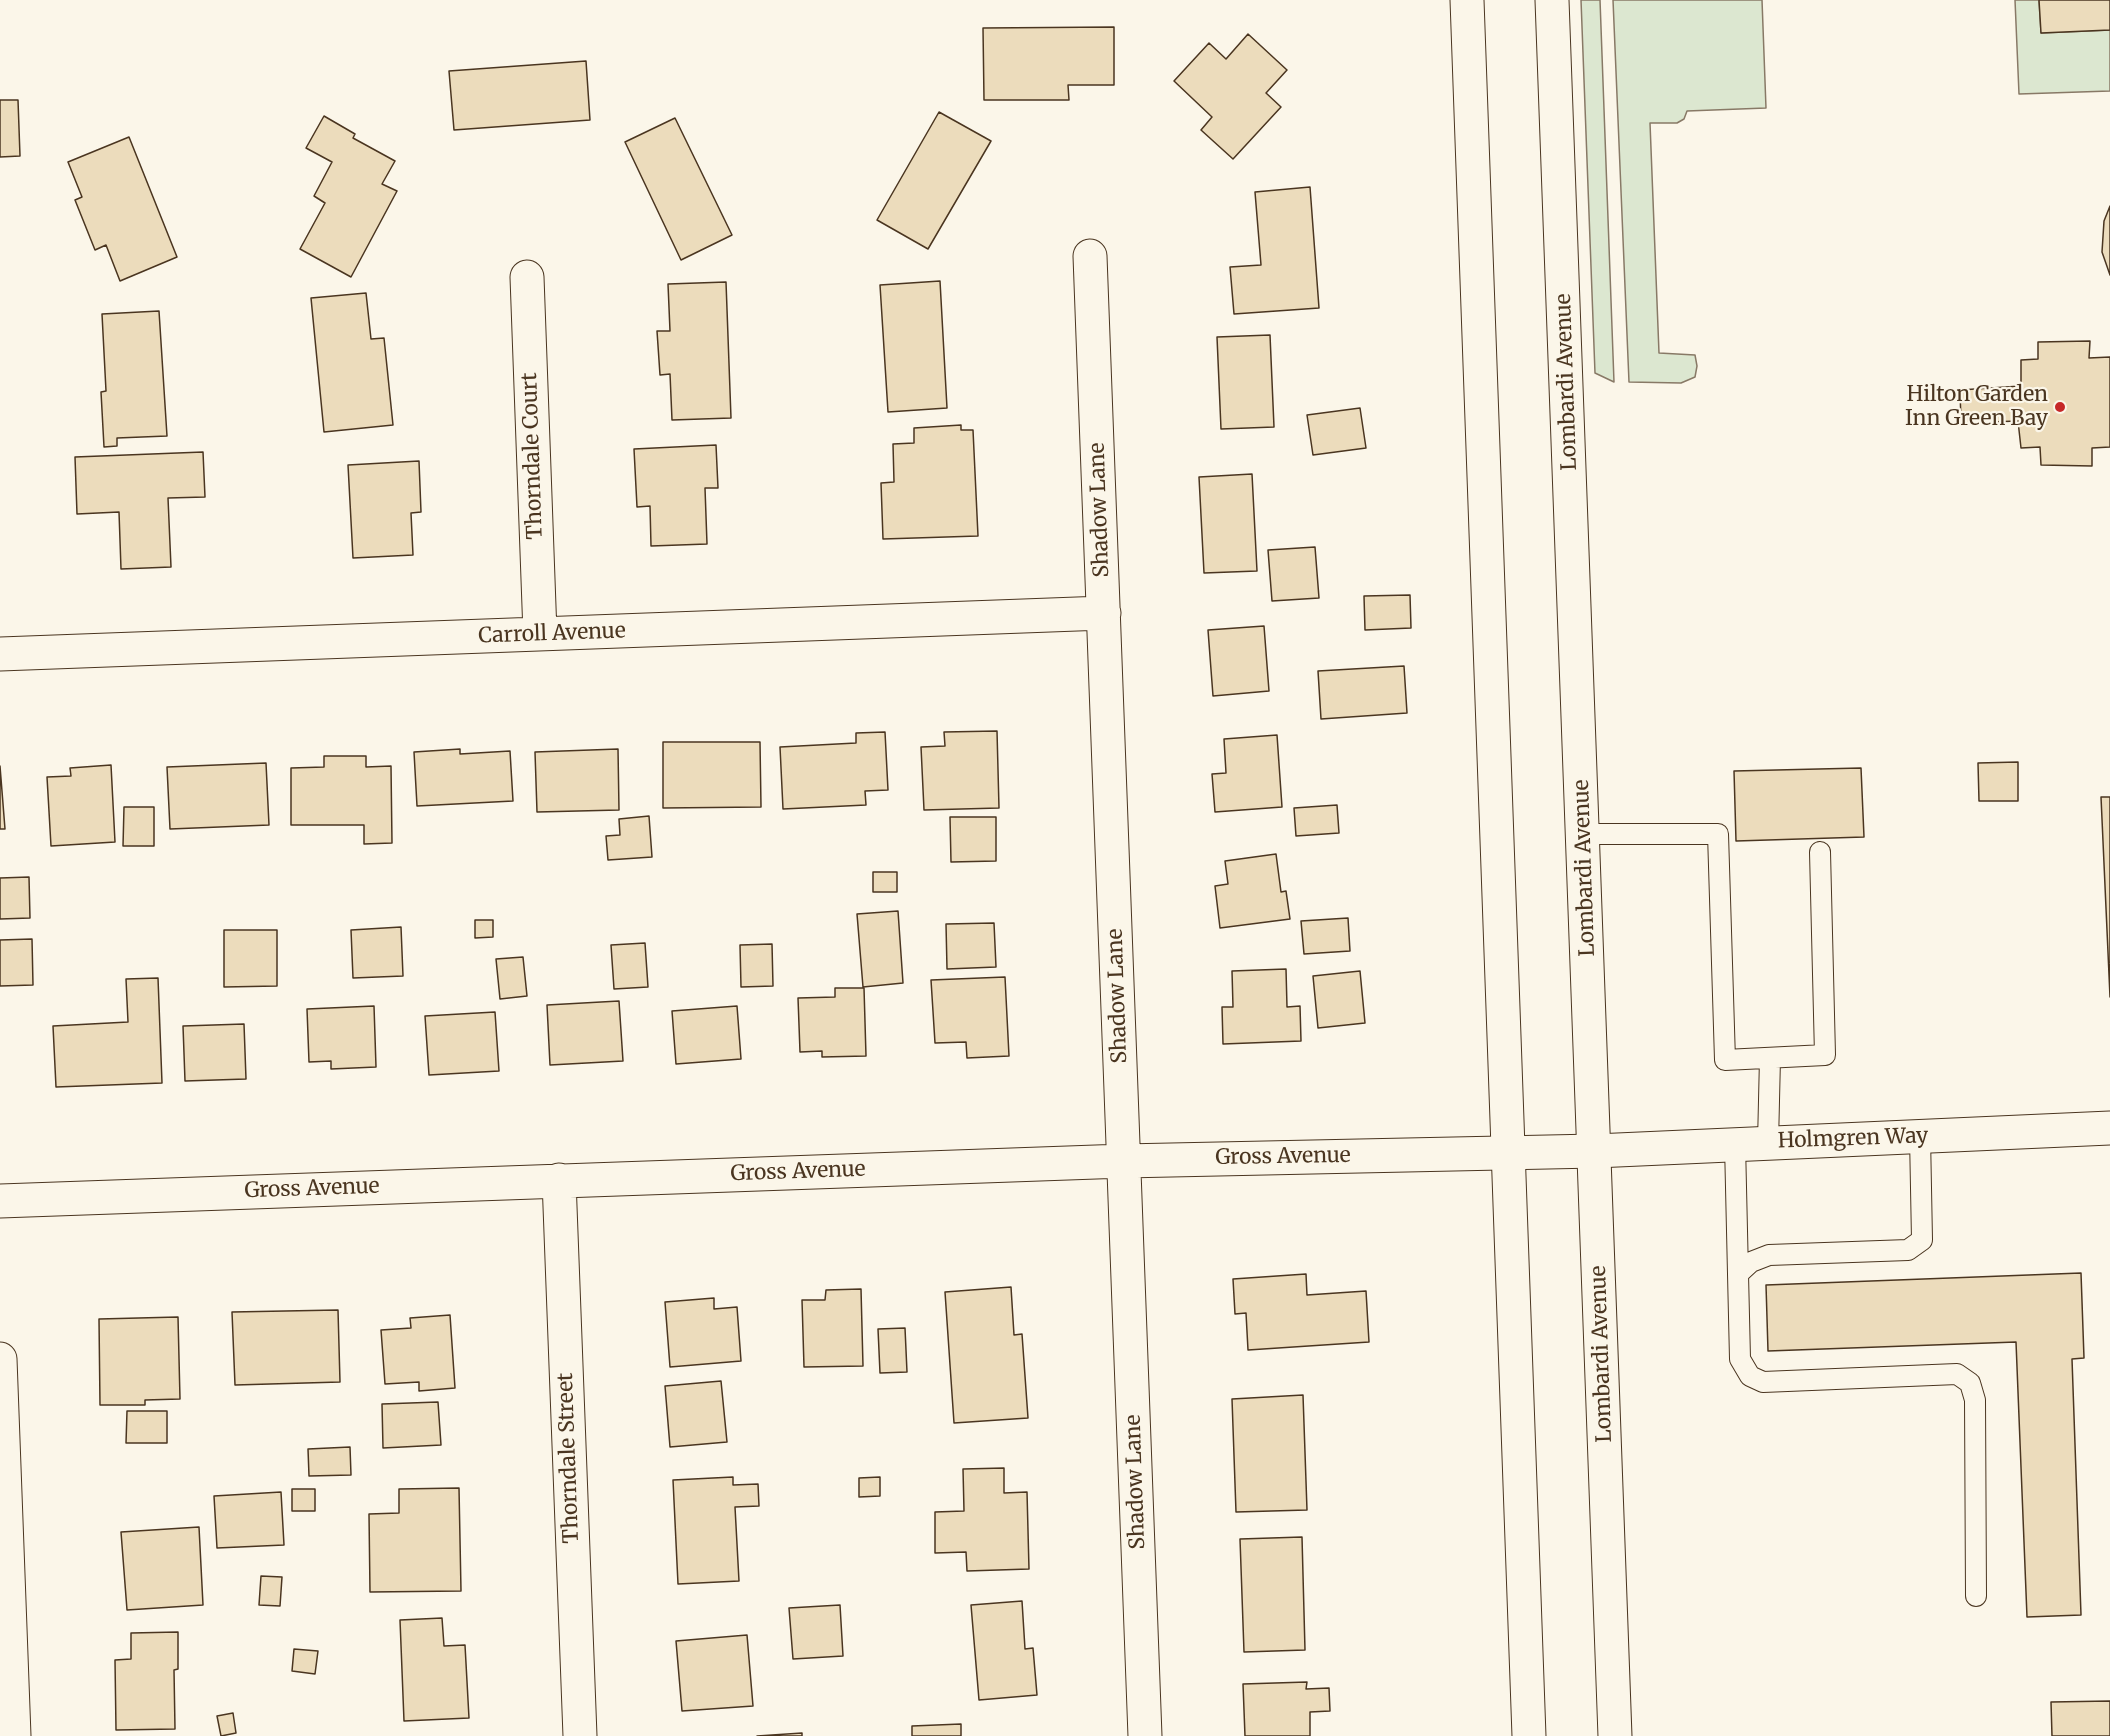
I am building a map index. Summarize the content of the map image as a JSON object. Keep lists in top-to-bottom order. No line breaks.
{"streets":{"street":["Lombardi Avenue","Thorndale Court","Shadow Lane","Carroll Avenue","Holmgren Way","Gross Avenue","Thorndale Street"]},"crossings":[["Lombardi Avenue","Holmgren Way"],["Lombardi Avenue","Gross Avenue"],["Thorndale Court","Carroll Avenue"],["Shadow Lane","Carroll Avenue"],["Shadow Lane","Gross Avenue"],["Holmgren Way","Gross Avenue"],["Gross Avenue","Thorndale Street"]],"places":["Hilton Garden Inn Green Bay"]}
